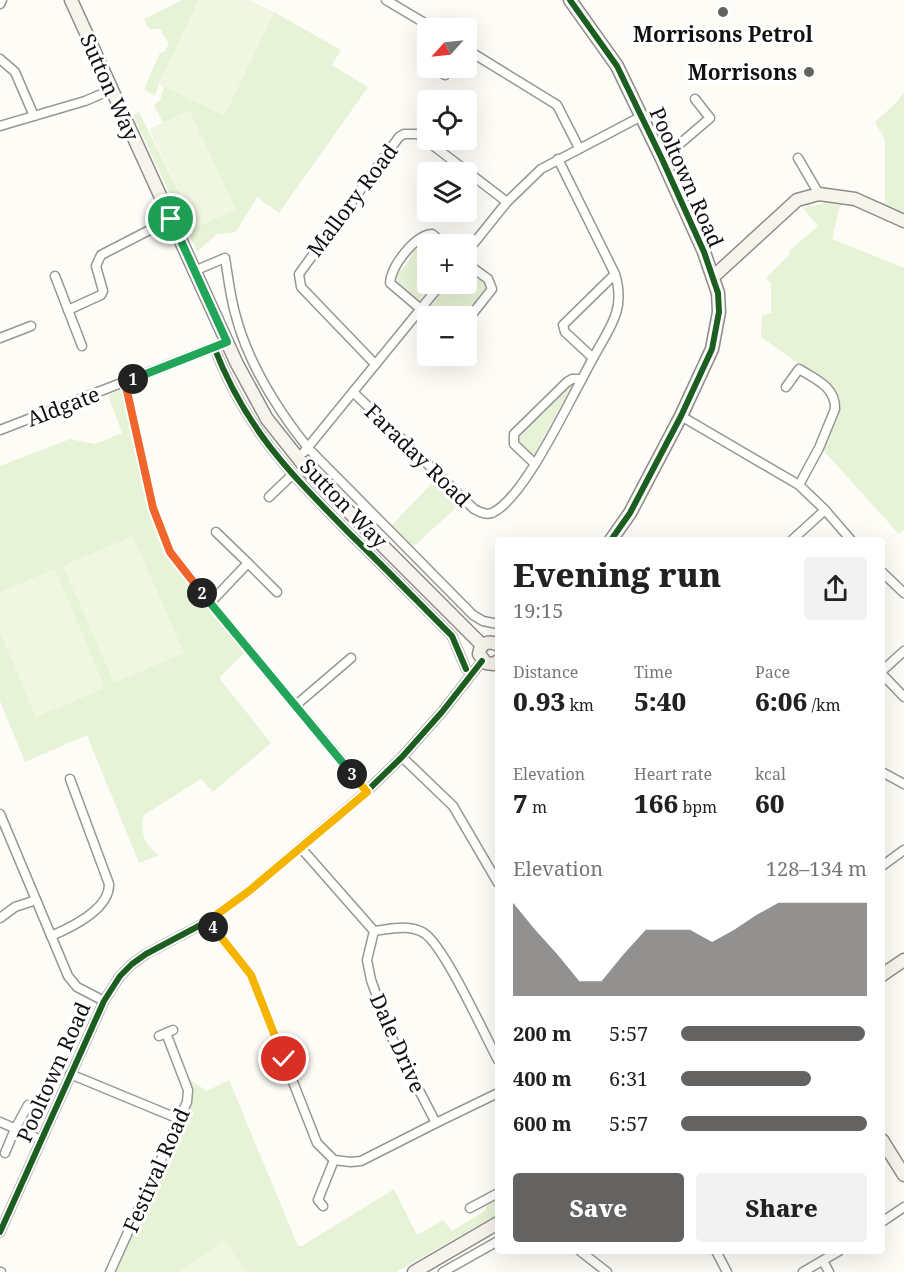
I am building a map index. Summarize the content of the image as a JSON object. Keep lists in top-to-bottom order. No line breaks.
{"streets":{"main road":["Sutton Way","Pooltown Road"],"street":["Mallory Road","Aldgate","Faraday Road","Dale Drive","Festival Road"]},"crossings":[["Sutton Way","Aldgate"]],"places":["Morrisons Petrol","Morrisons"],"north":"bottom left","page":{"map_buttons":["+","−"],"pins":["1","2","3","4"],"heading":["Evening run","19:15"],"stats":[["Distance","0.93 km"],["Time","5:40"],["Pace","6:06 /km"],["Elevation","7 m"],["Heart rate","166 bpm"],["kcal","60"]],"chart":["Elevation","128–134 m"],"list":[{"name":"200 m","note":"5:57"},{"name":"400 m","note":"6:31"},{"name":"600 m","note":"5:57"}],"buttons":["Save","Share"]}}
